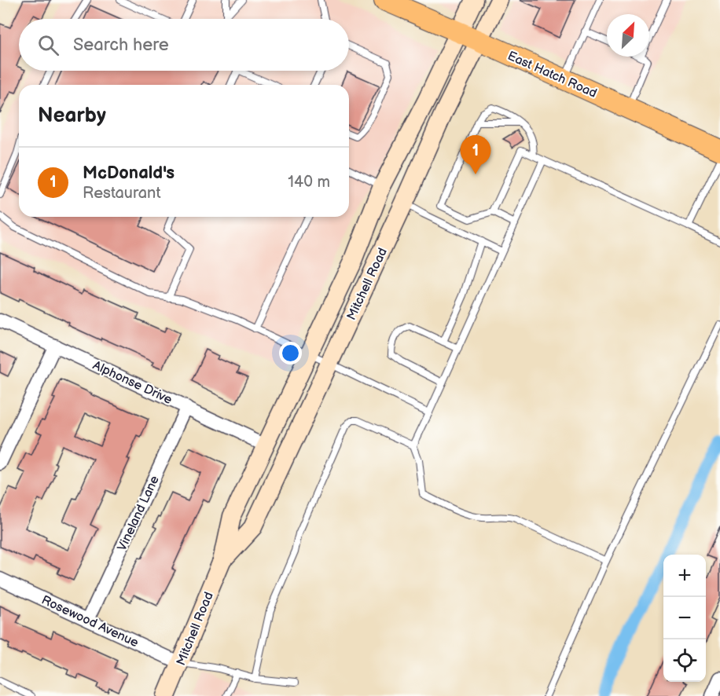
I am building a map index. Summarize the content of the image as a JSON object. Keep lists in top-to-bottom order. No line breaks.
{"streets":{"main road":["East Hatch Road","Mitchell Road"],"street":["Alphonse Drive","Vineland Lane","Rosewood Avenue"]},"crossings":[["East Hatch Road","Mitchell Road"],["Mitchell Road","Alphonse Drive"],["Mitchell Road","Rosewood Avenue"],["Alphonse Drive","Vineland Lane"],["Vineland Lane","Rosewood Avenue"]],"north":"top right","page":{"search":"Search here","heading":"Nearby","pins":"1","list":[{"mark":"1","name":"McDonald's","note":"Restaurant","value":"140 m"}],"map_buttons":["+","−"]}}
